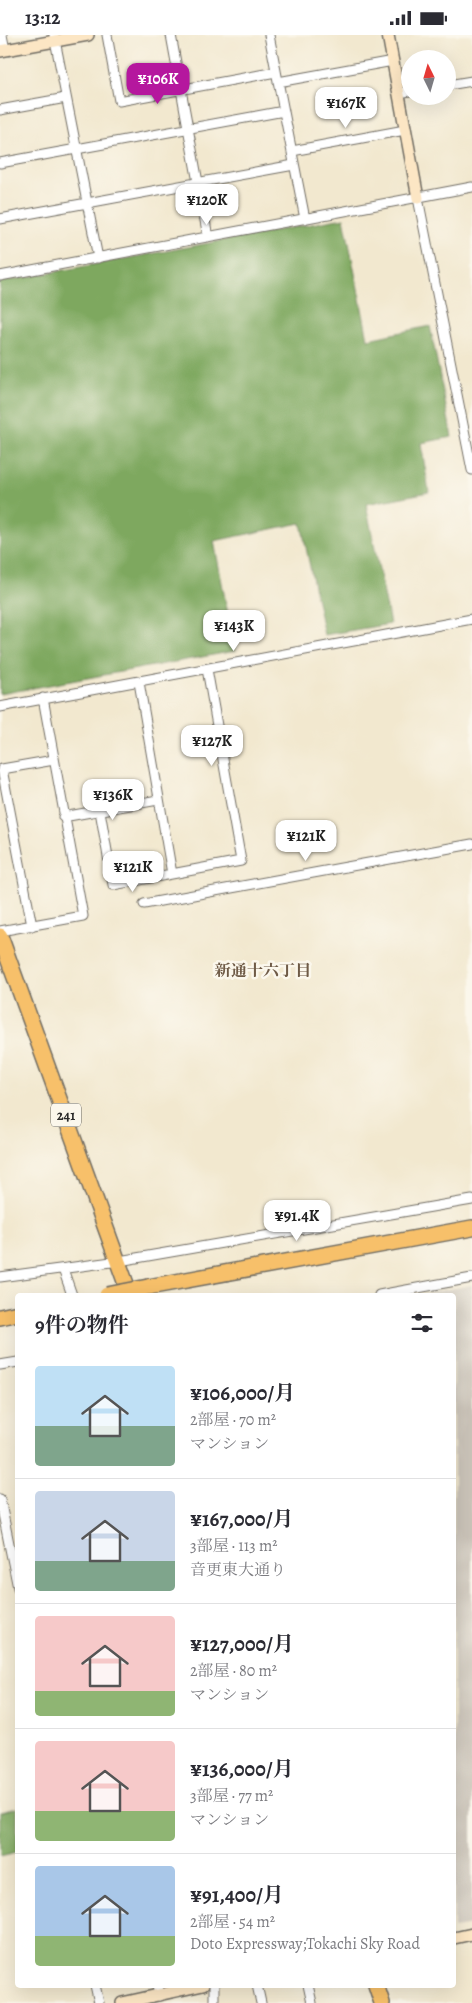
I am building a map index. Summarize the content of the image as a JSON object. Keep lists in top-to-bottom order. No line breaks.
{"streets":{"highway":["241"]},"districts":["新通十六丁目"],"north":"top","page":{"status":"13:12","price":["¥106K","¥167K","¥120K","¥143K","¥127K","¥136K","¥121K","¥121K","¥91.4K"],"heading":"9件の物件","list":[{"name":"¥106,000/月","note":"2部屋 · 70 m² · マンション"},{"name":"¥167,000/月","note":"3部屋 · 113 m² · 音更東大通り"},{"name":"¥127,000/月","note":"2部屋 · 80 m² · マンション"},{"name":"¥136,000/月","note":"3部屋 · 77 m² · マンション"},{"name":"¥91,400/月","note":"2部屋 · 54 m² · Doto Expressway;Tokachi Sky Road"}]}}
